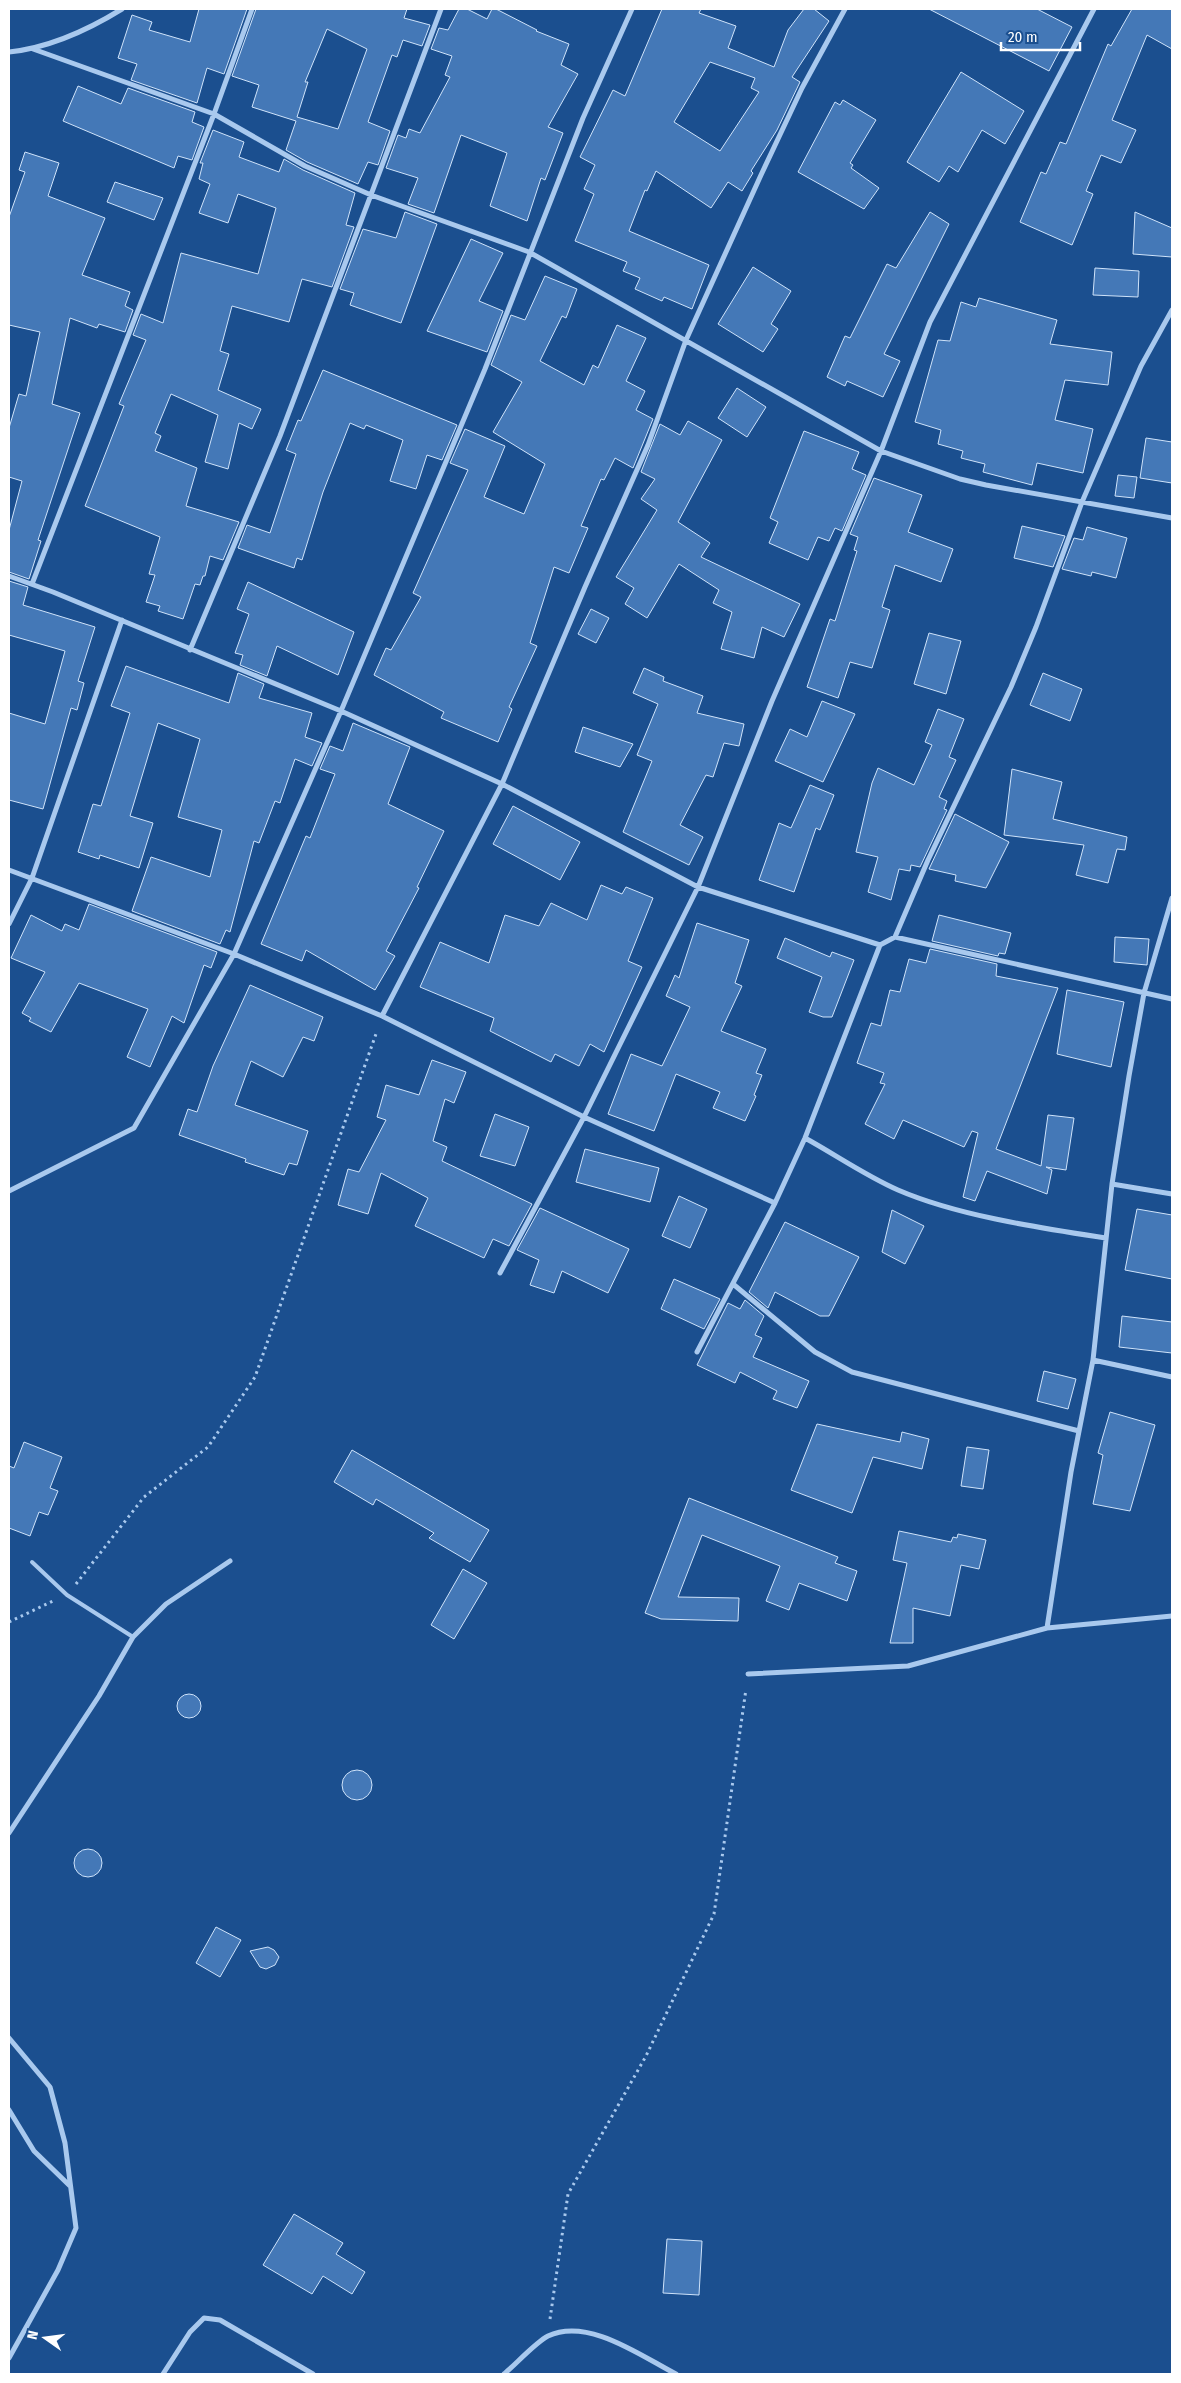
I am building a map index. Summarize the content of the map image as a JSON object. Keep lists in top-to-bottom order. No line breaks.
{"scale_bar":"20 m","north":"left"}
